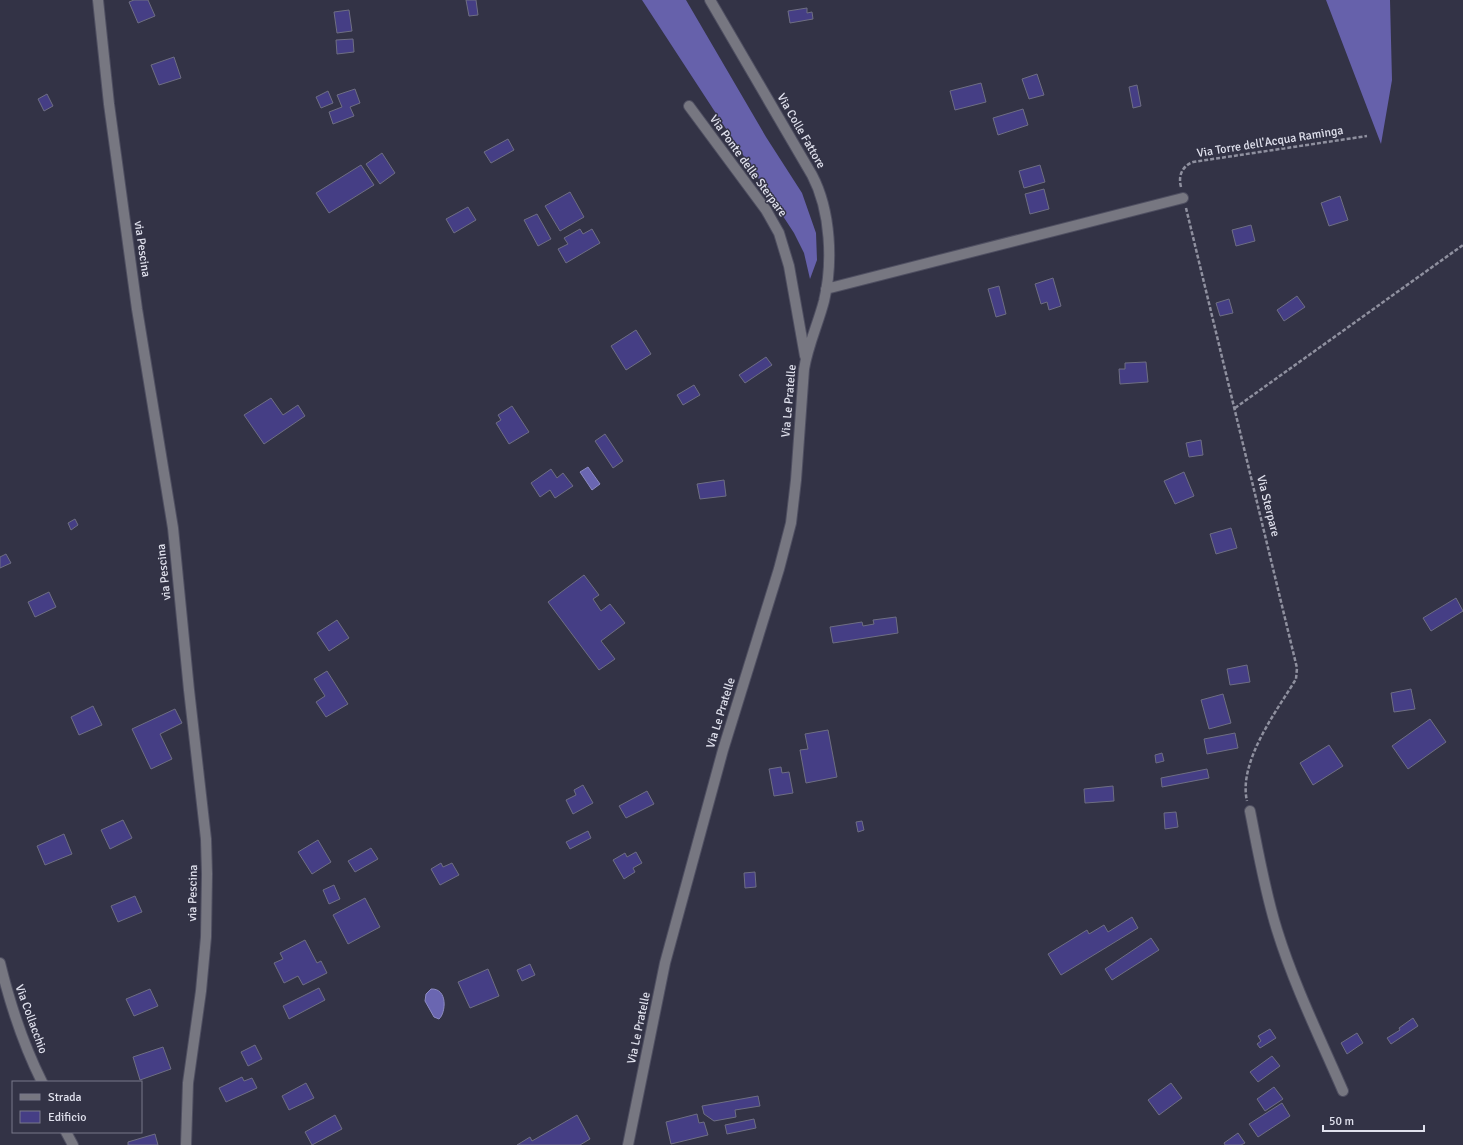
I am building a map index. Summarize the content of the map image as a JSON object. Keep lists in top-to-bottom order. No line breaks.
{"streets":{"street":["Via Colle Fattore","Via Ponte delle Sterpare","via Pescina","Via Le Pratelle","Via Collacchio"],"path":["Via Torre dell'Acqua Raminga","Via Sterpare"]},"crossings":[["Via Colle Fattore","Via Le Pratelle"],["Via Torre dell'Acqua Raminga","Via Sterpare"],["Via Ponte delle Sterpare","Via Le Pratelle"]],"legend":["Strada","Edificio"],"scale_bar":"50 m"}
